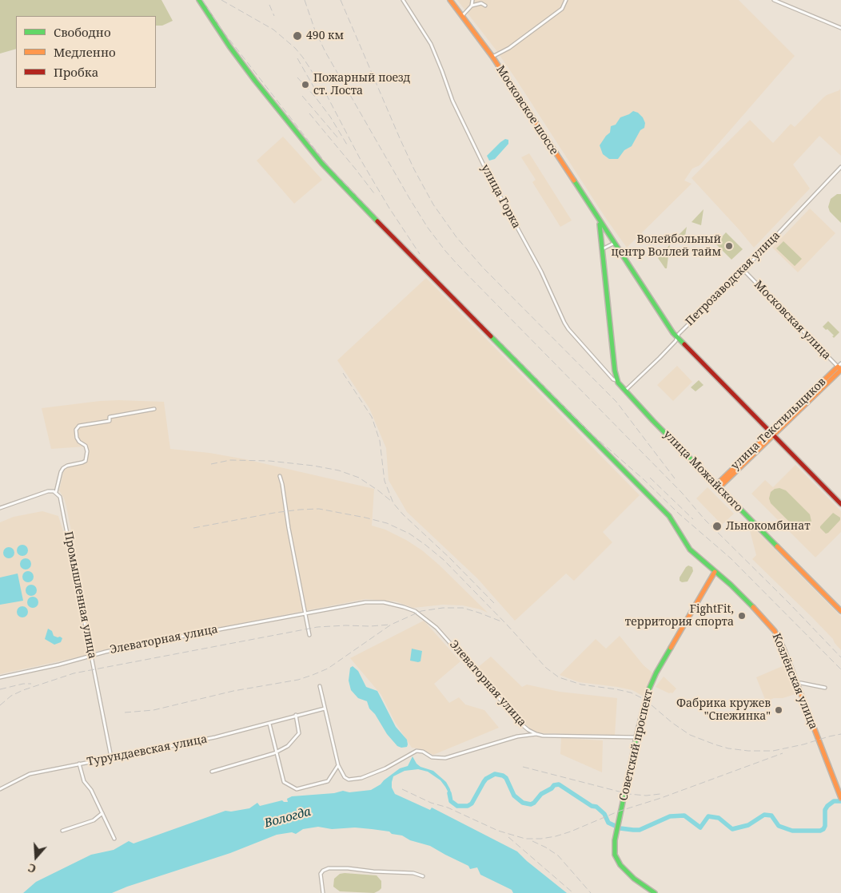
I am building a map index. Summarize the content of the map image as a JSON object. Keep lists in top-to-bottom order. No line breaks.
{"streets":{"street":["Московское шоссе","улица Горка","Петрозаводская улица","Московская улица","улица Текстильщиков","улица Можайского","Промышленная улица","Элеваторная улица","Козлёнская улица","Советский проспект","Турундаевская улица"]},"crossings":[["Московское шоссе","улица Горка"],["Московское шоссе","Петрозаводская улица"],["Московское шоссе","улица Текстильщиков"],["Московское шоссе","улица Можайского"],["улица Горка","улица Можайского"],["Петрозаводская улица","Московская улица"],["Петрозаводская улица","улица Можайского"],["Московская улица","улица Текстильщиков"],["улица Текстильщиков","улица Можайского"],["Промышленная улица","Элеваторная улица"],["Промышленная улица","Турундаевская улица"],["Козлёнская улица","Советский проспект"]],"water":["Вологда"],"places":["490 км","Пожарный поезд ст. Лоста","Волейбольный центр Воллей тайм","Льнокомбинат","FightFit, территория спорта","Фабрика кружев \"Снежинка\""],"legend":["Свободно","Медленно","Пробка"],"north":"bottom"}
